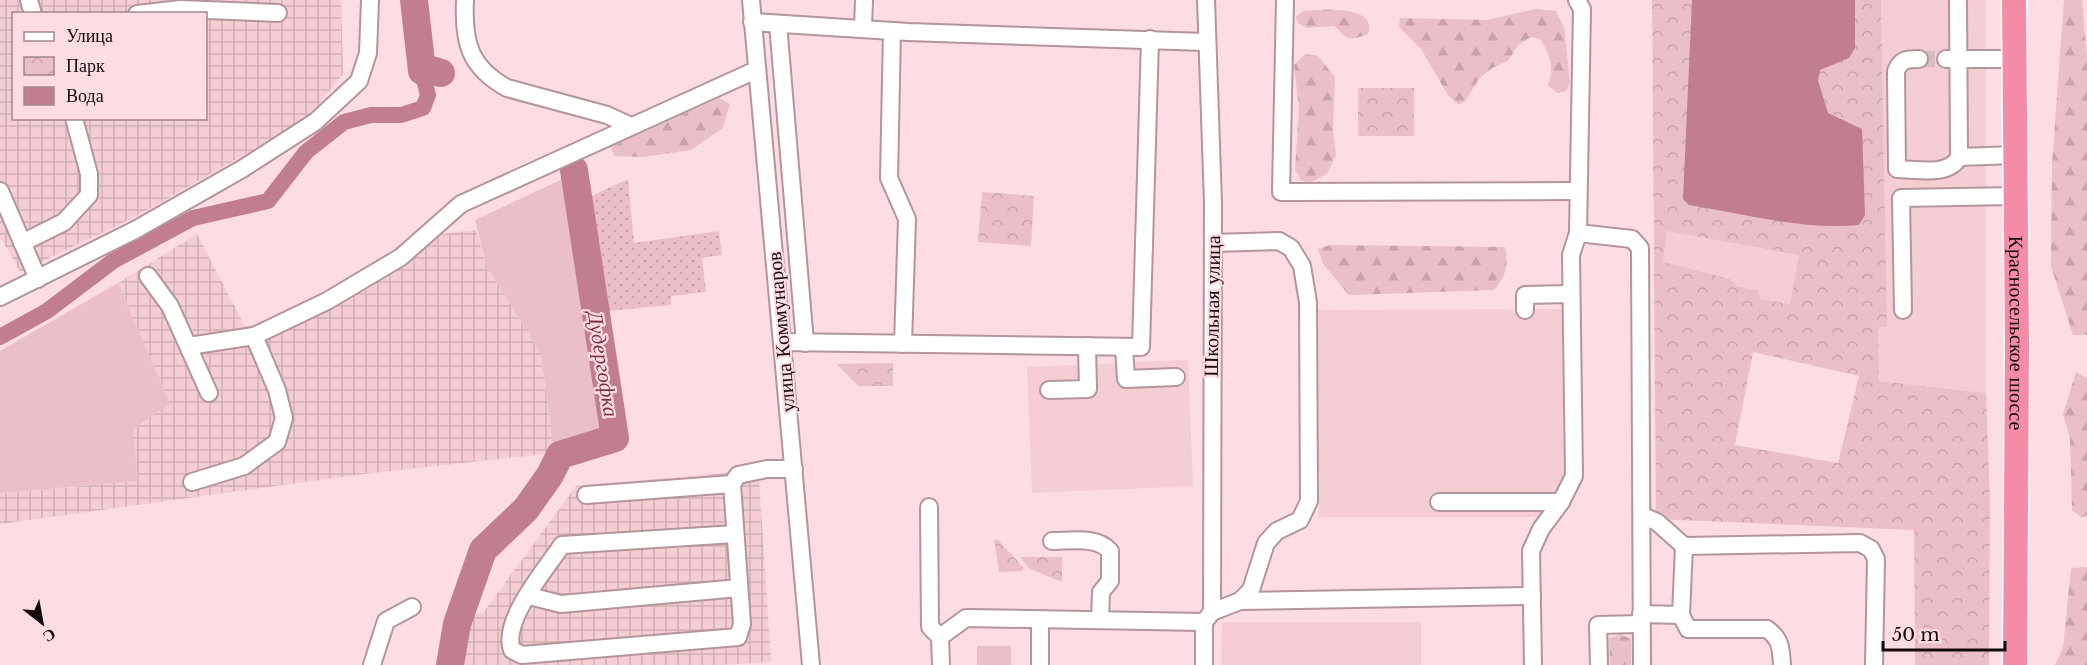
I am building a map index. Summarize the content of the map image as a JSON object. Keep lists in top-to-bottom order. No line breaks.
{"streets":{"highway":["Красносельское шоссе"],"street":["Школьная улица","улица Коммунаров"]},"water":["Дудергофка"],"legend":["Улица","Парк","Вода"],"scale_bar":"50 m","north":"bottom right"}
